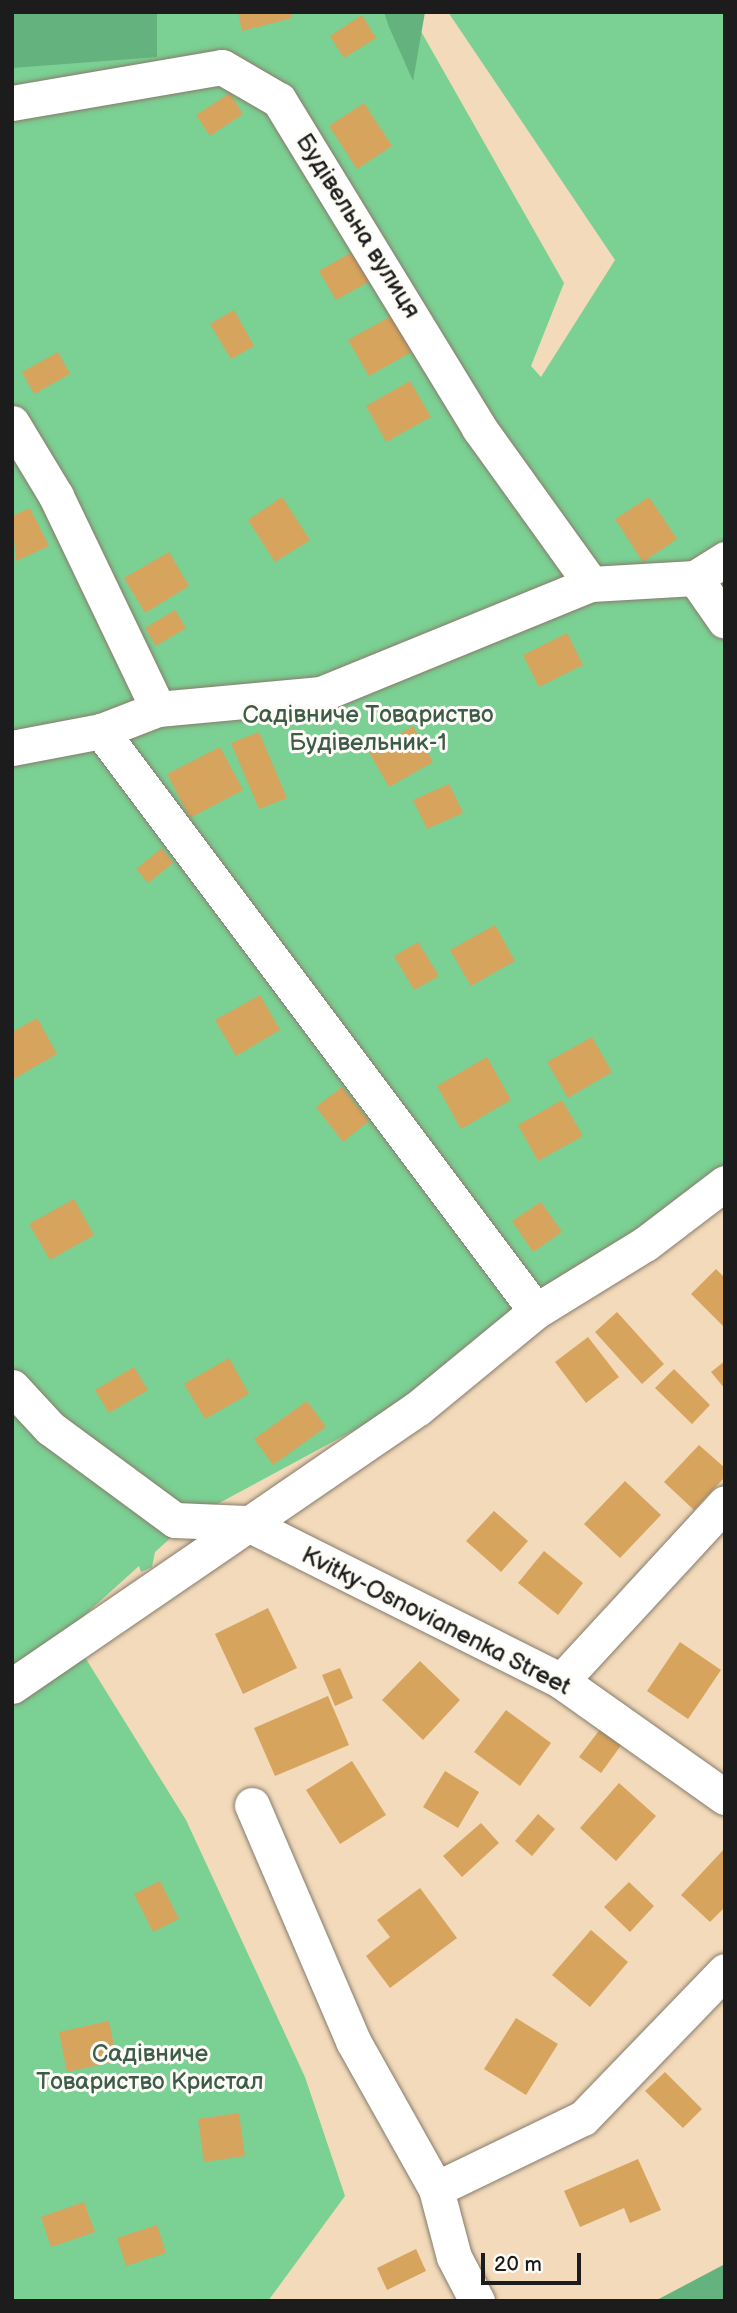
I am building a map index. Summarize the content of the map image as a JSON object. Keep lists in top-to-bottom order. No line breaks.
{"streets":{"street":["Будівельна вулиця","Kvitky-Osnovianenka Street"]},"parks":["Садівниче Товариство Будівельник-1","Садівниче Товариство Кристал"],"scale_bar":"20 m"}
